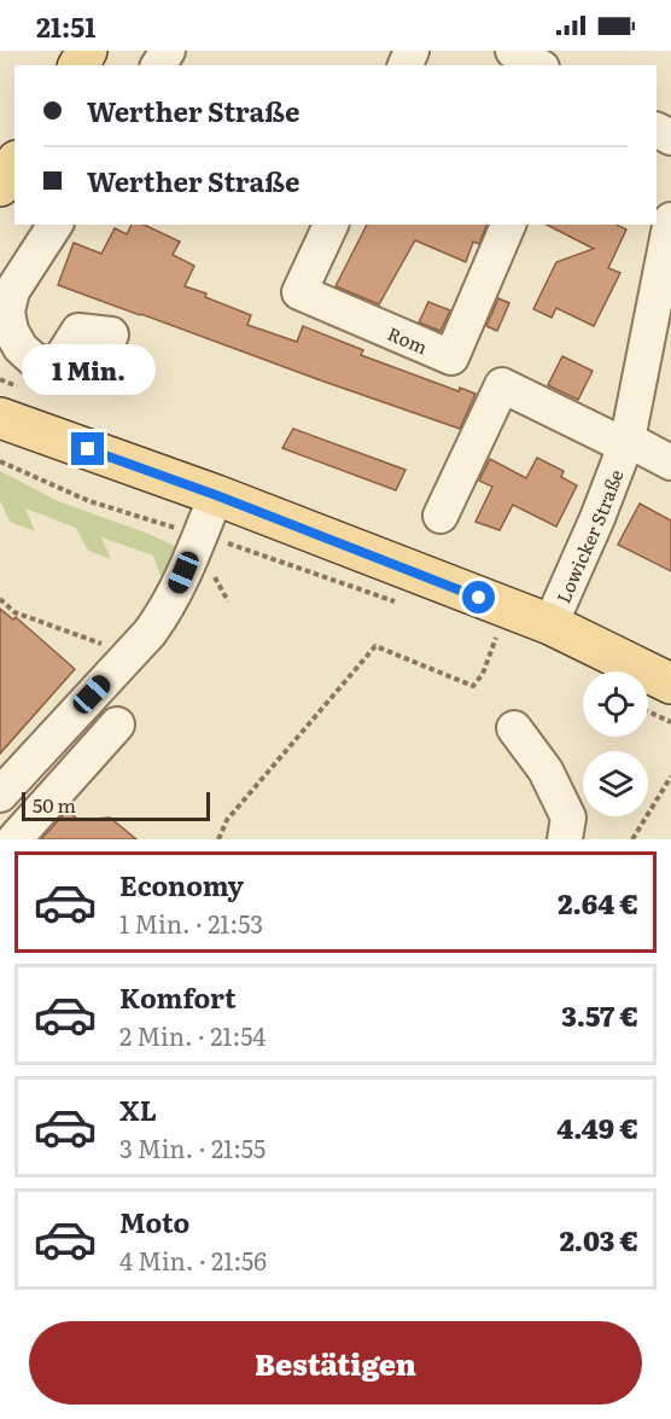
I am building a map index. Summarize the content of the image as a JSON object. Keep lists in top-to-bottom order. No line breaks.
{"streets":{"street":["Rom","Lowicker Straße"]},"scale_bar":"50 m","page":{"status":"21:51","banner":["Werther Straße","Werther Straße"],"bubble":"1 Min.","scale":"50 m","list":[{"name":"Economy","note":"1 Min. · 21:53","value":"2.64 €"},{"name":"Komfort","note":"2 Min. · 21:54","value":"3.57 €"},{"name":"XL","note":"3 Min. · 21:55","value":"4.49 €"},{"name":"Moto","note":"4 Min. · 21:56","value":"2.03 €"}],"buttons":"Bestätigen"}}
